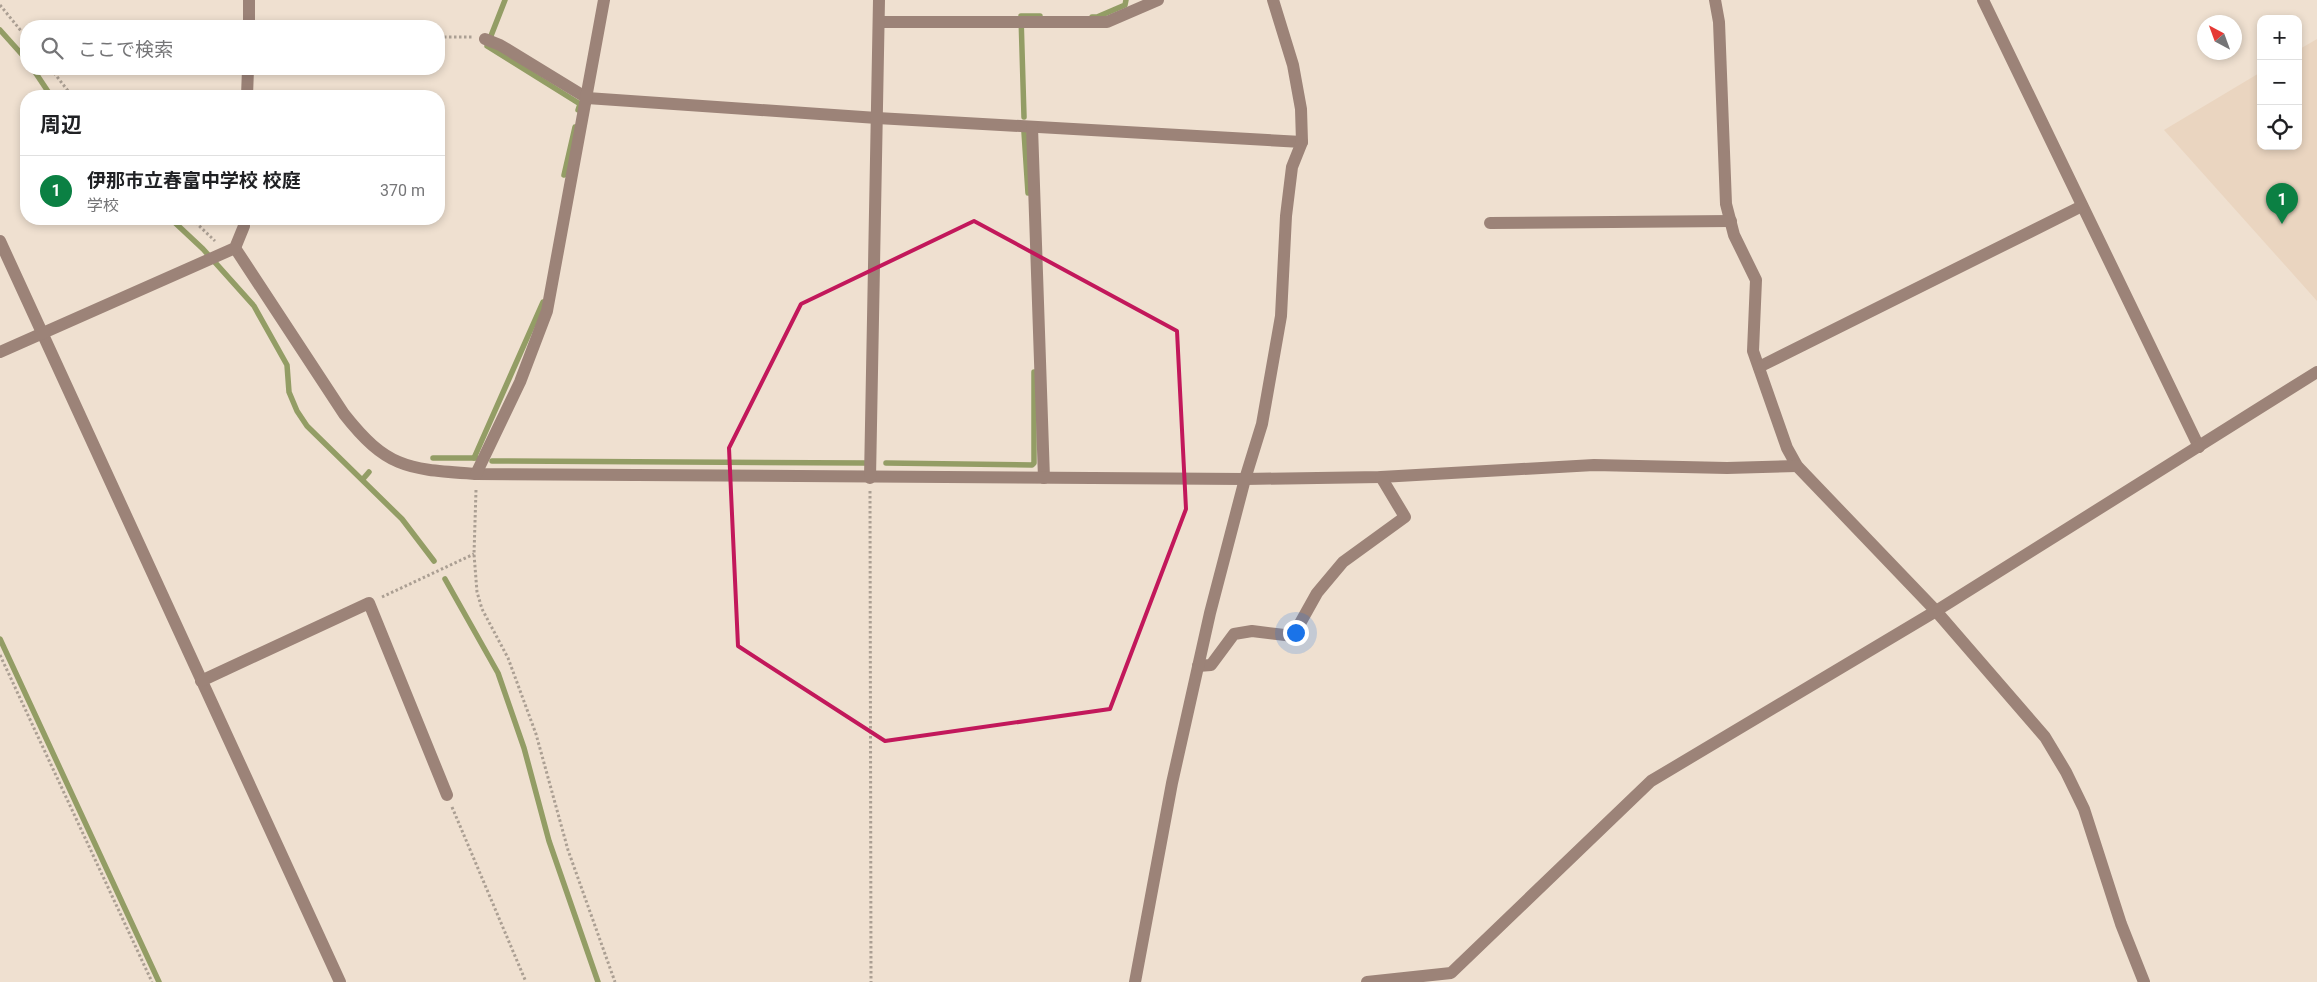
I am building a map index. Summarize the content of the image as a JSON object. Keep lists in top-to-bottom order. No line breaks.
{"north":"top left","page":{"map_buttons":["+","−"],"search":"ここで検索","heading":"周辺","list":[{"mark":"1","name":"伊那市立春富中学校 校庭","note":"学校","value":"370 m"}],"pins":"1"}}
